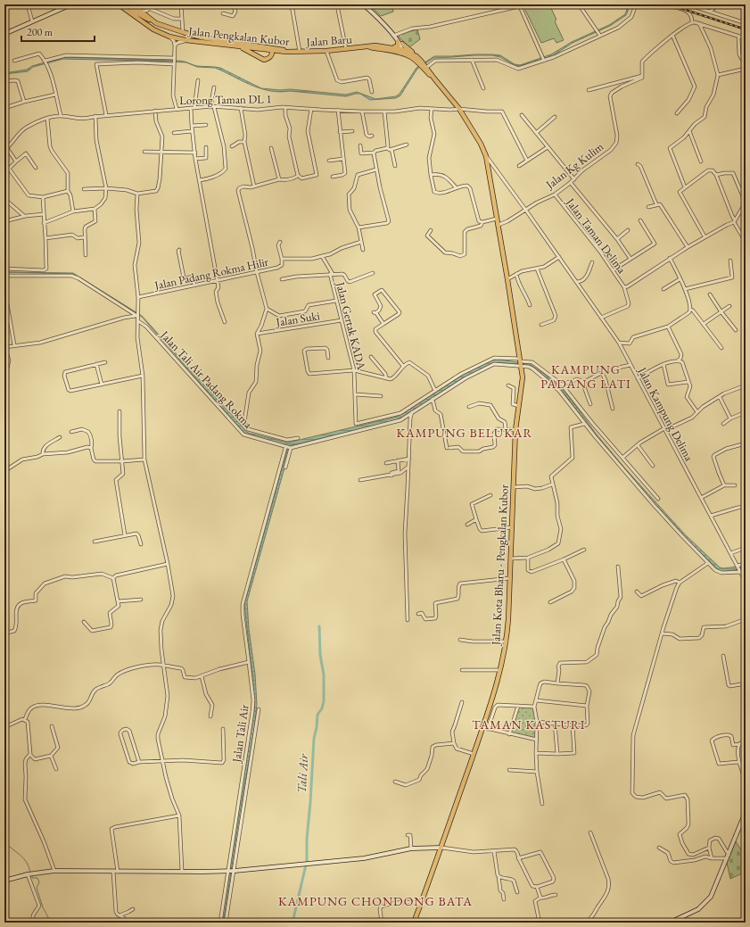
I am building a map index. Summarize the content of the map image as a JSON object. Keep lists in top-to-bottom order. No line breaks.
{"streets":{"main road":["Jalan Pengkalan Kubor","Jalan Baru","Jalan Kota Bharu - Pengkalan Kubor"],"street":["Lorong Taman DL 1","Jalan Kg Kulim","Jalan Taman Delima","Jalan Padang Rokma Hilir","Jalan Suki","Jalan Gertak KADA","Jalan Tali Air Padang Rokma","Jalan Kampung Delima","Jalan Tali Air"]},"crossings":[["Jalan Pengkalan Kubor","Jalan Baru"],["Jalan Baru","Jalan Kota Bharu - Pengkalan Kubor"],["Lorong Taman DL 1","Jalan Kota Bharu - Pengkalan Kubor"],["Jalan Kg Kulim","Jalan Taman Delima"],["Jalan Kg Kulim","Jalan Kampung Delima"],["Jalan Kg Kulim","Jalan Kota Bharu - Pengkalan Kubor"],["Jalan Suki","Jalan Gertak KADA"],["Jalan Tali Air Padang Rokma","Jalan Kota Bharu - Pengkalan Kubor"],["Jalan Tali Air Padang Rokma","Jalan Tali Air"],["Jalan Kampung Delima","Jalan Kota Bharu - Pengkalan Kubor"]],"districts":["KAMPUNG PADANG LATI","KAMPUNG BELUKAR","TAMAN KASTURI","KAMPUNG CHONDONG BATA"],"water":["Tali Air"],"scale_bar":"200 m"}
